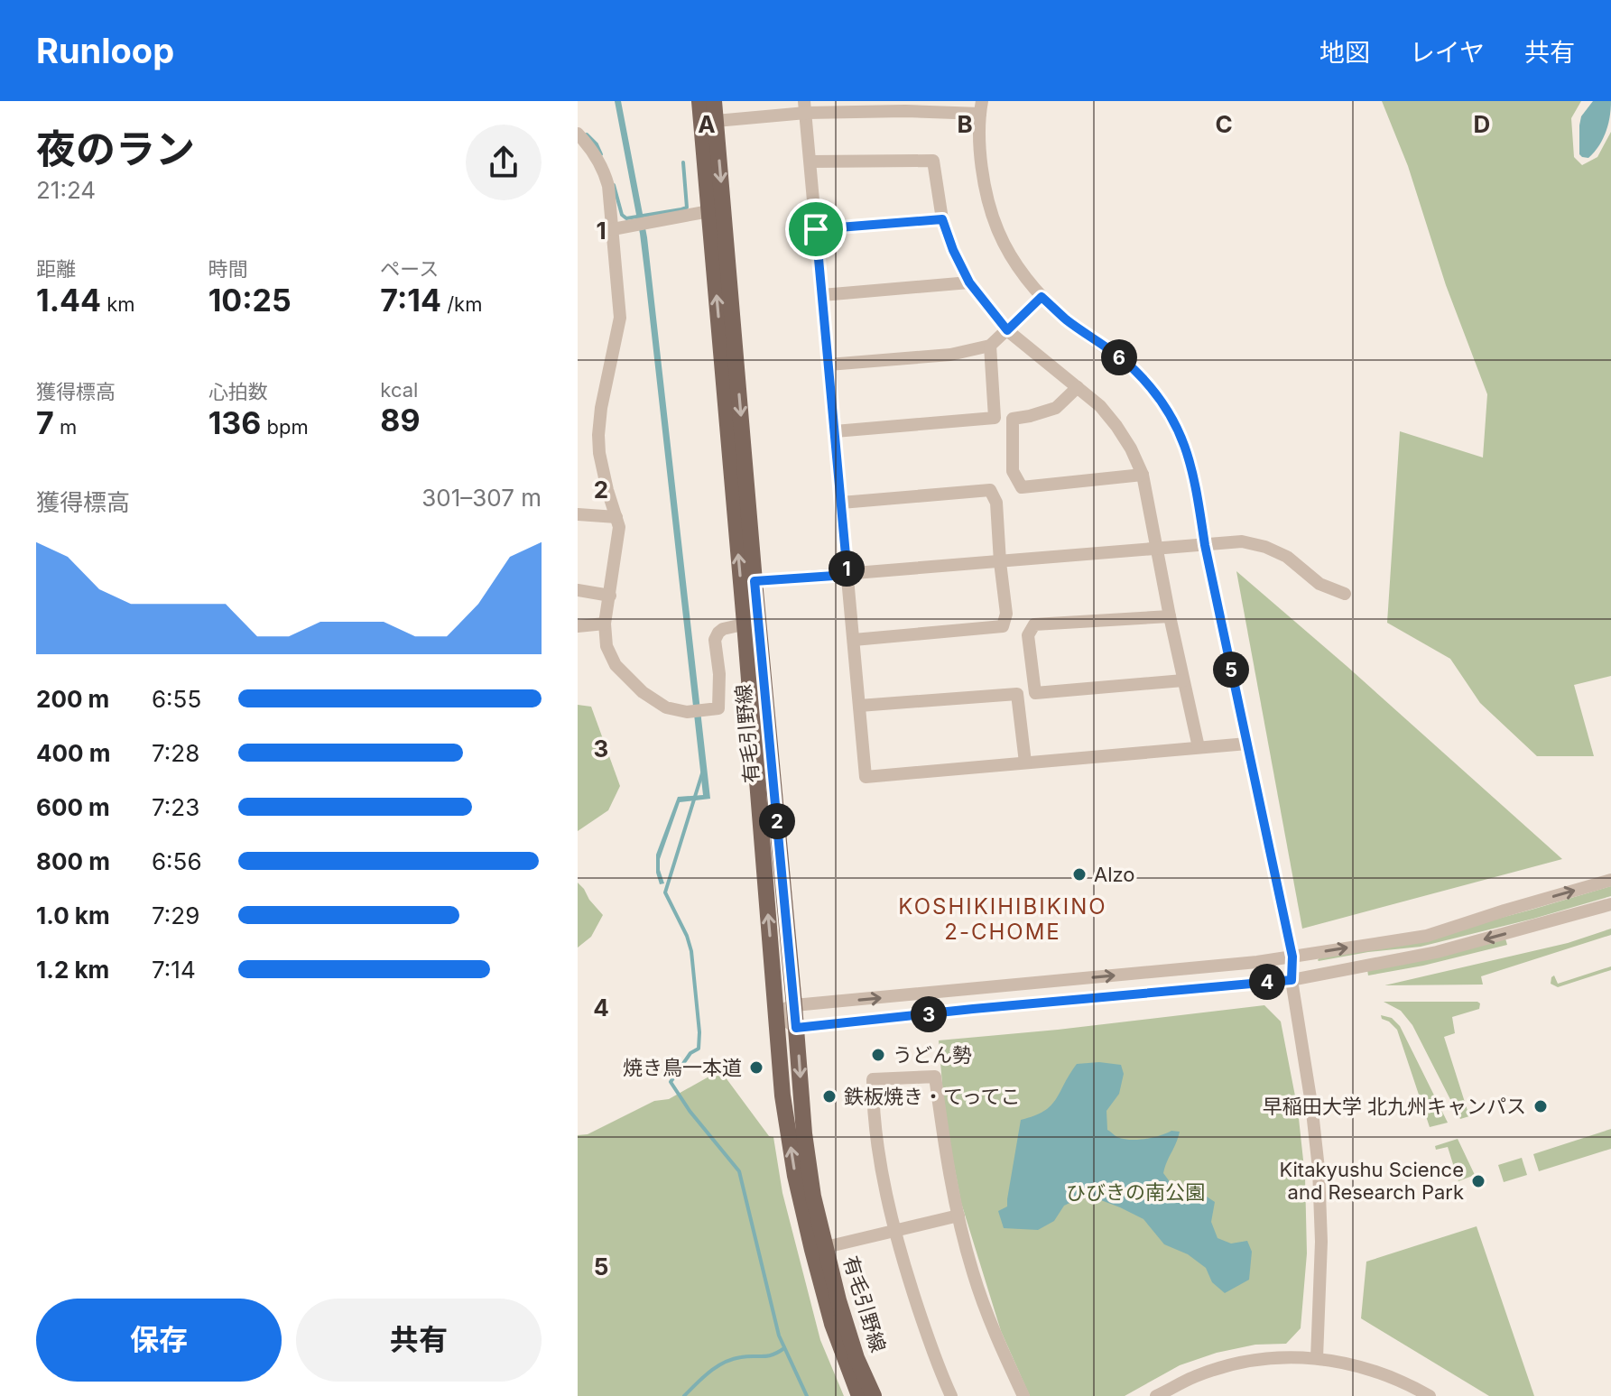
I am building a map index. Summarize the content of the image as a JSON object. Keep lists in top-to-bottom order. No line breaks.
{"streets":{"main road":["有毛引野線"]},"districts":["KOSHIKIHIBIKINO 2-CHOME"],"parks":["ひびきの南公園"],"places":["Alzo","うどん勢","焼き鳥一本道","鉄板焼き・てってこ","早稲田大学 北九州キャンパス","Kitakyushu Science and Research Park"],"page":{"header":"Runloop","nav":["地図","レイヤ","共有"],"heading":["夜のラン","21:24"],"stats":[["距離","1.44 km"],["時間","10:25"],["ペース","7:14 /km"],["獲得標高","7 m"],["心拍数","136 bpm"],["kcal","89"]],"pins":["6","1","5","2","4","3"],"chart":["獲得標高","301–307 m"],"list":[{"name":"200 m","note":"6:55"},{"name":"400 m","note":"7:28"},{"name":"600 m","note":"7:23"},{"name":"800 m","note":"6:56"},{"name":"1.0 km","note":"7:29"},{"name":"1.2 km","note":"7:14"}],"buttons":["保存","共有"]},"grid":{"columns":["A","B","C","D"],"rows":["1","2","3","4","5"]}}
